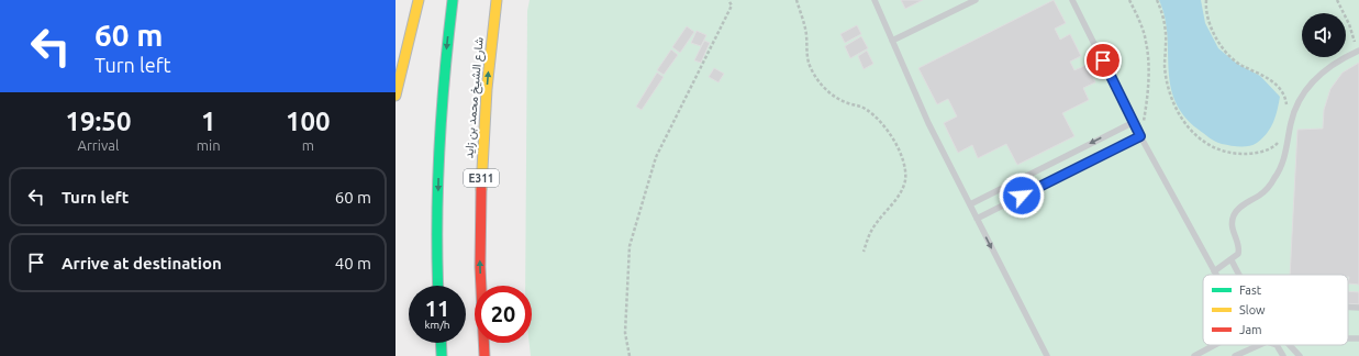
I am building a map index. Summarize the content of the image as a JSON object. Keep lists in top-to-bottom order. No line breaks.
{"streets":{"highway":["شارع الشيخ محمد بن زايد","E311"]},"legend":["Fast","Slow","Jam"],"page":{"turn":["60 m","Turn left"],"eta":["19:50","Arrival","1","min","100","m"],"list":[{"name":"Turn left","value":"60 m"},{"name":"Arrive at destination","value":"40 m"}],"speed":"11 km/h","limit":"20"}}
